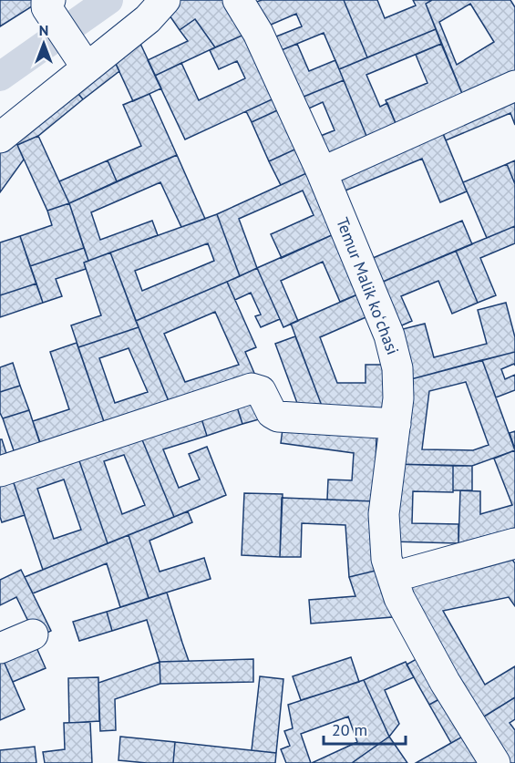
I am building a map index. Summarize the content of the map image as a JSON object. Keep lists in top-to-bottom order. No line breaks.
{"streets":{"street":["Temur Malik koʻchasi"]},"scale_bar":"20 m","north":"top"}
